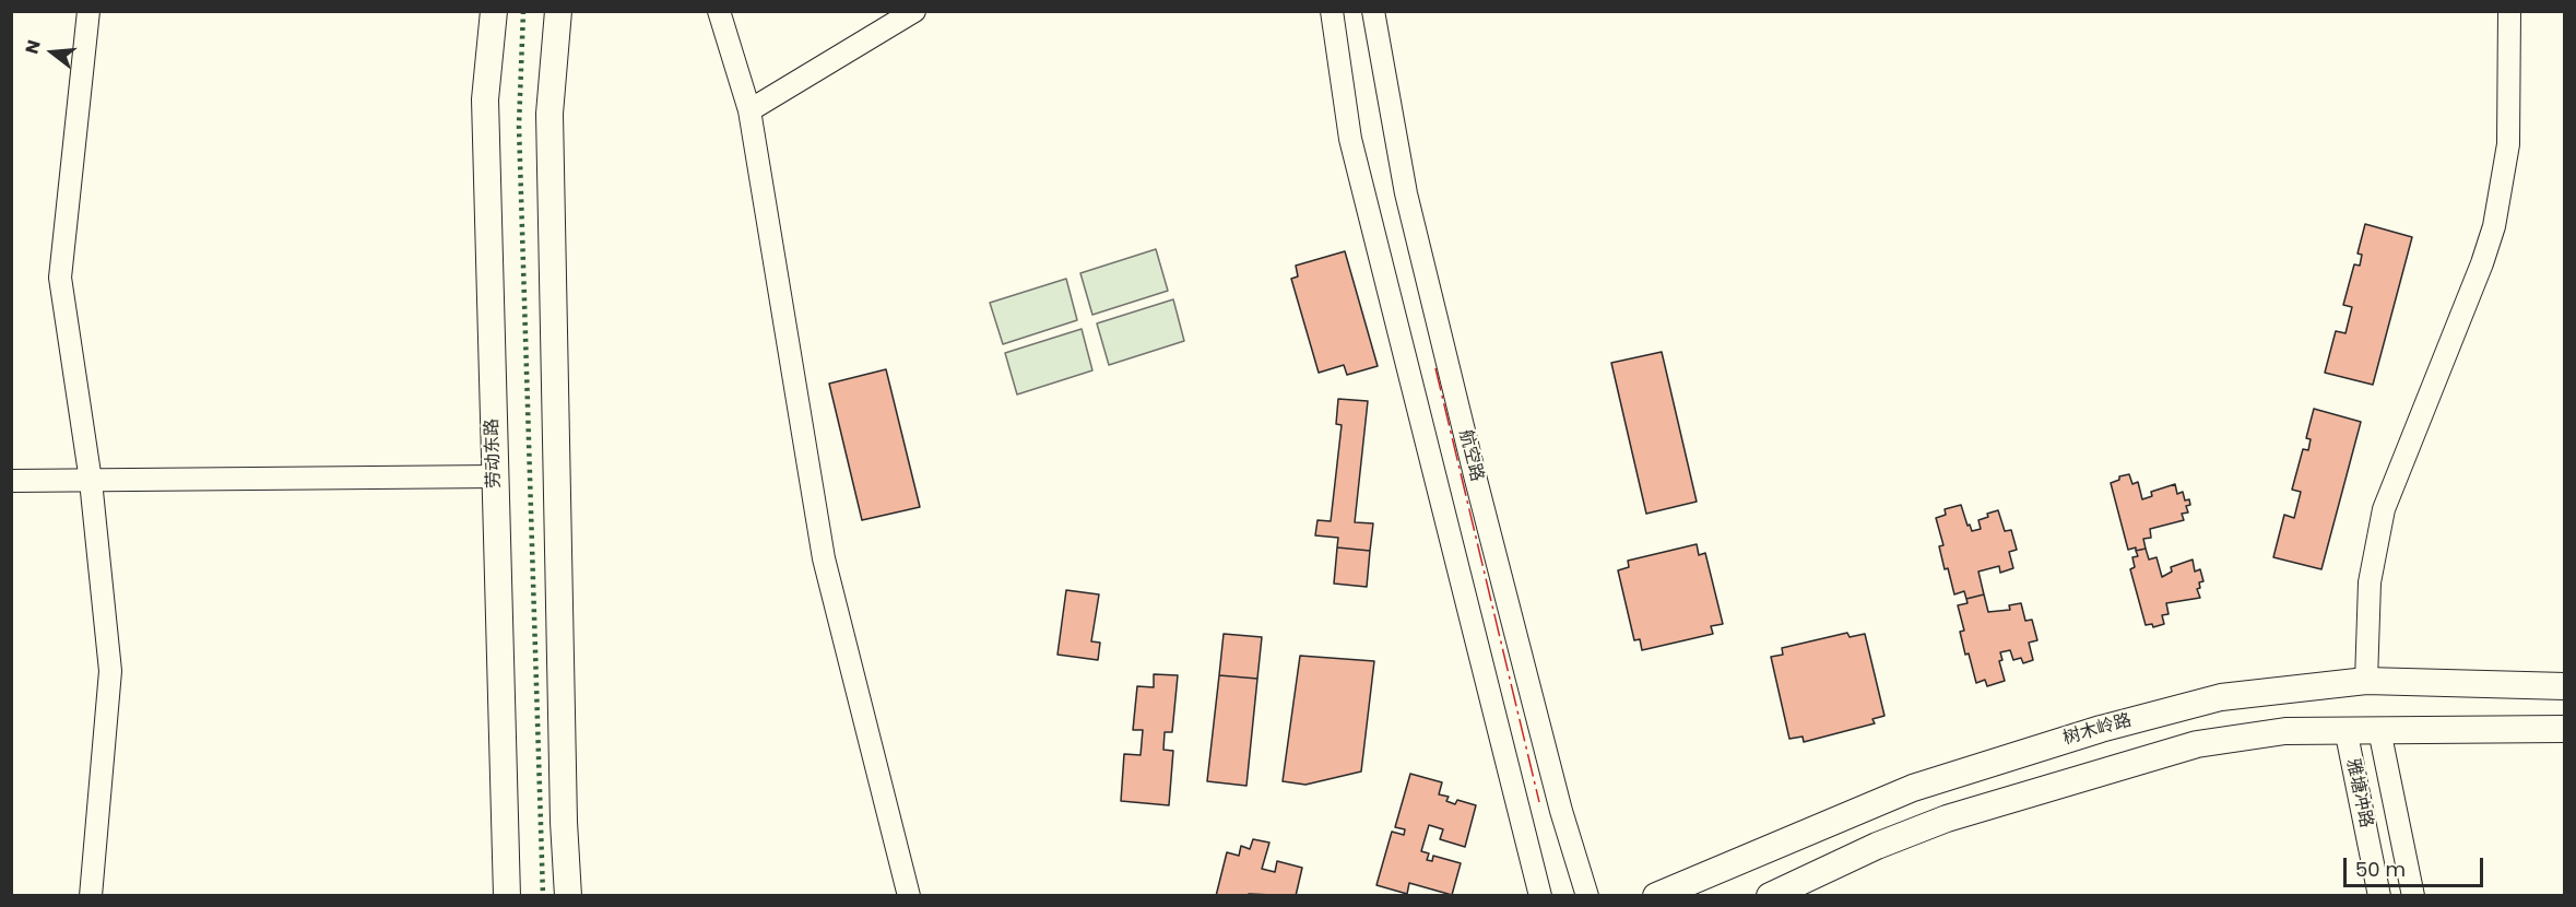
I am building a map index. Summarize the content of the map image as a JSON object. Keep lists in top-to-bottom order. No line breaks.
{"streets":{"main road":["劳动东路","树木岭路"],"street":["航空路","雅塘冲路"]},"scale_bar":"50 m","north":"left"}
